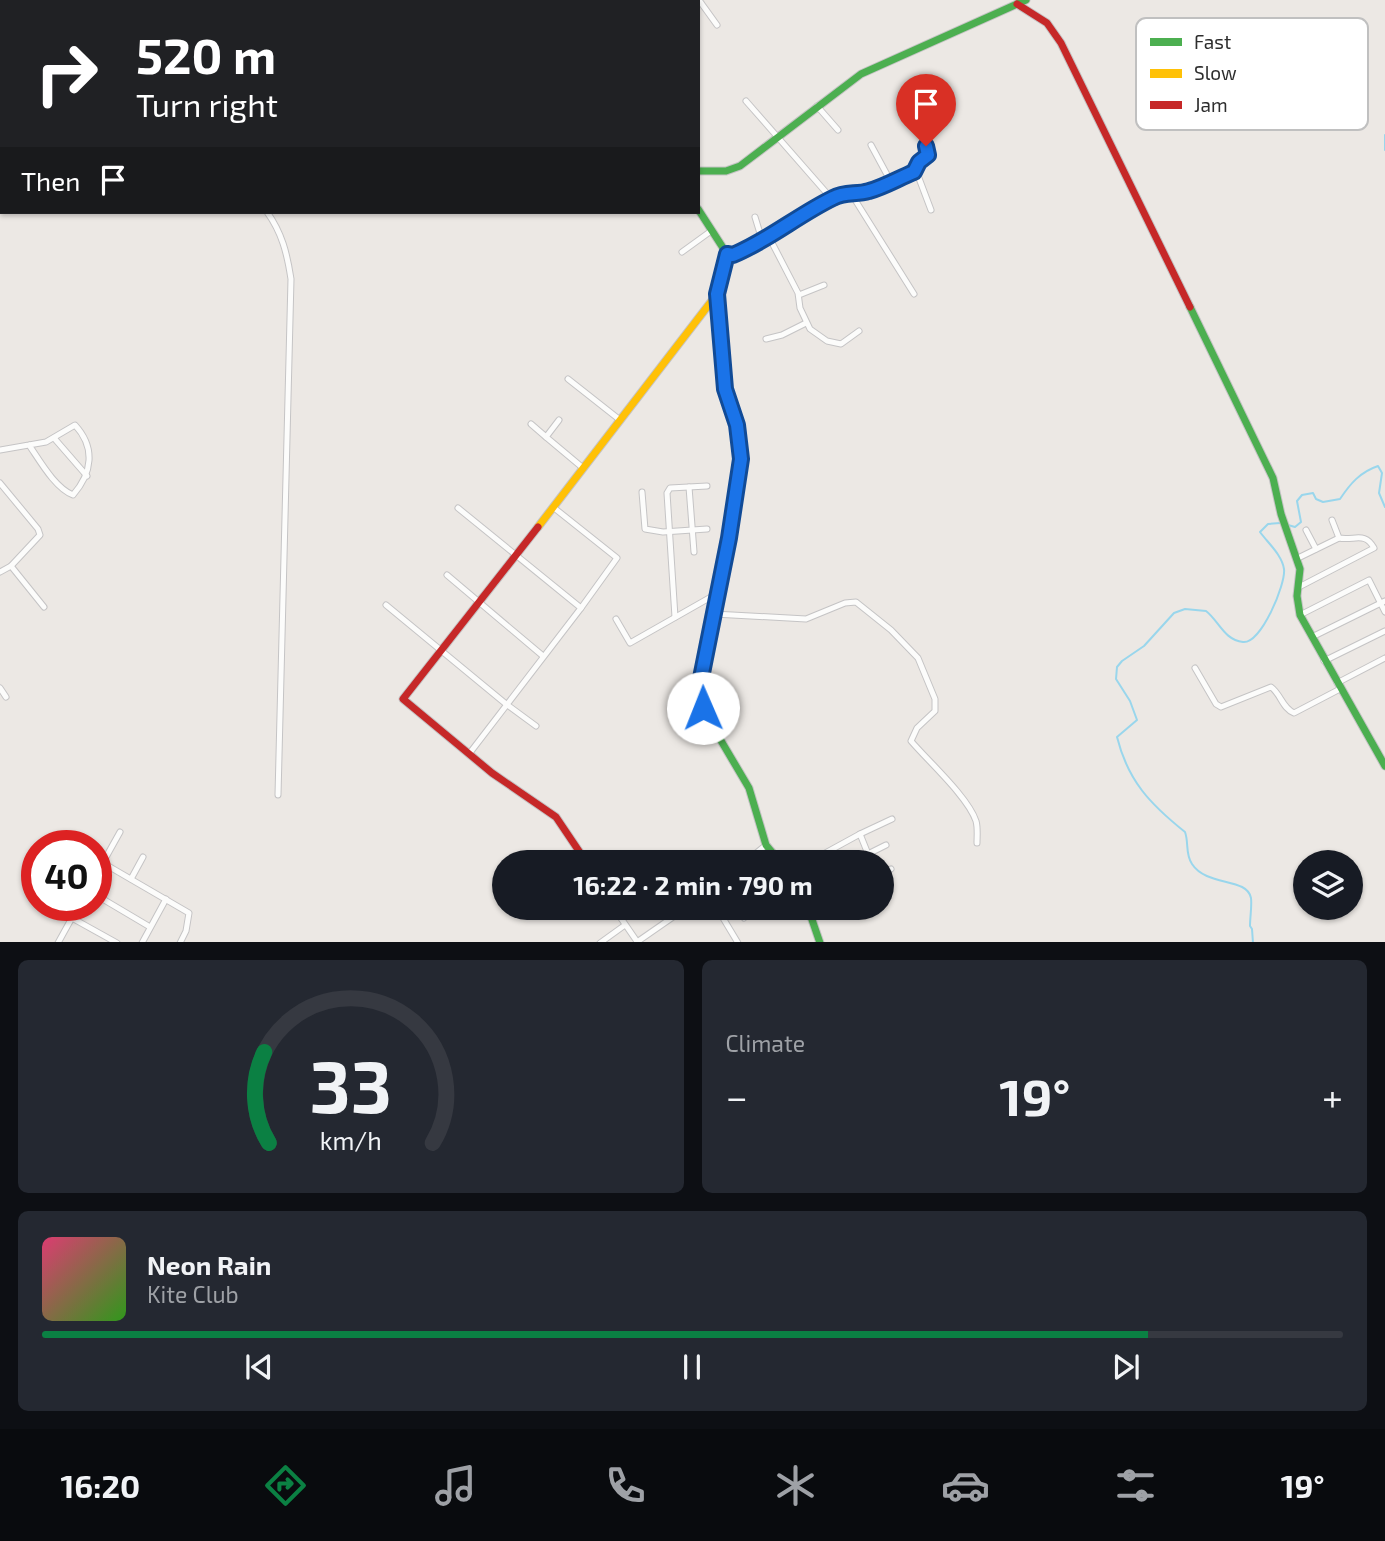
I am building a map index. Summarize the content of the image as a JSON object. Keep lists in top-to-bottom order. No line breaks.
{"legend":["Fast","Slow","Jam"],"page":{"turn":["520 m","Turn right"],"then":"Then","limit":"40","trip":"16:22 · 2 min · 790 m","tile":"Climate","heat":["−","19°","+"],"song":["Neon Rain","Kite Club"],"tabs":["16:20","19°"],"gauge":["33","km/h"]}}
